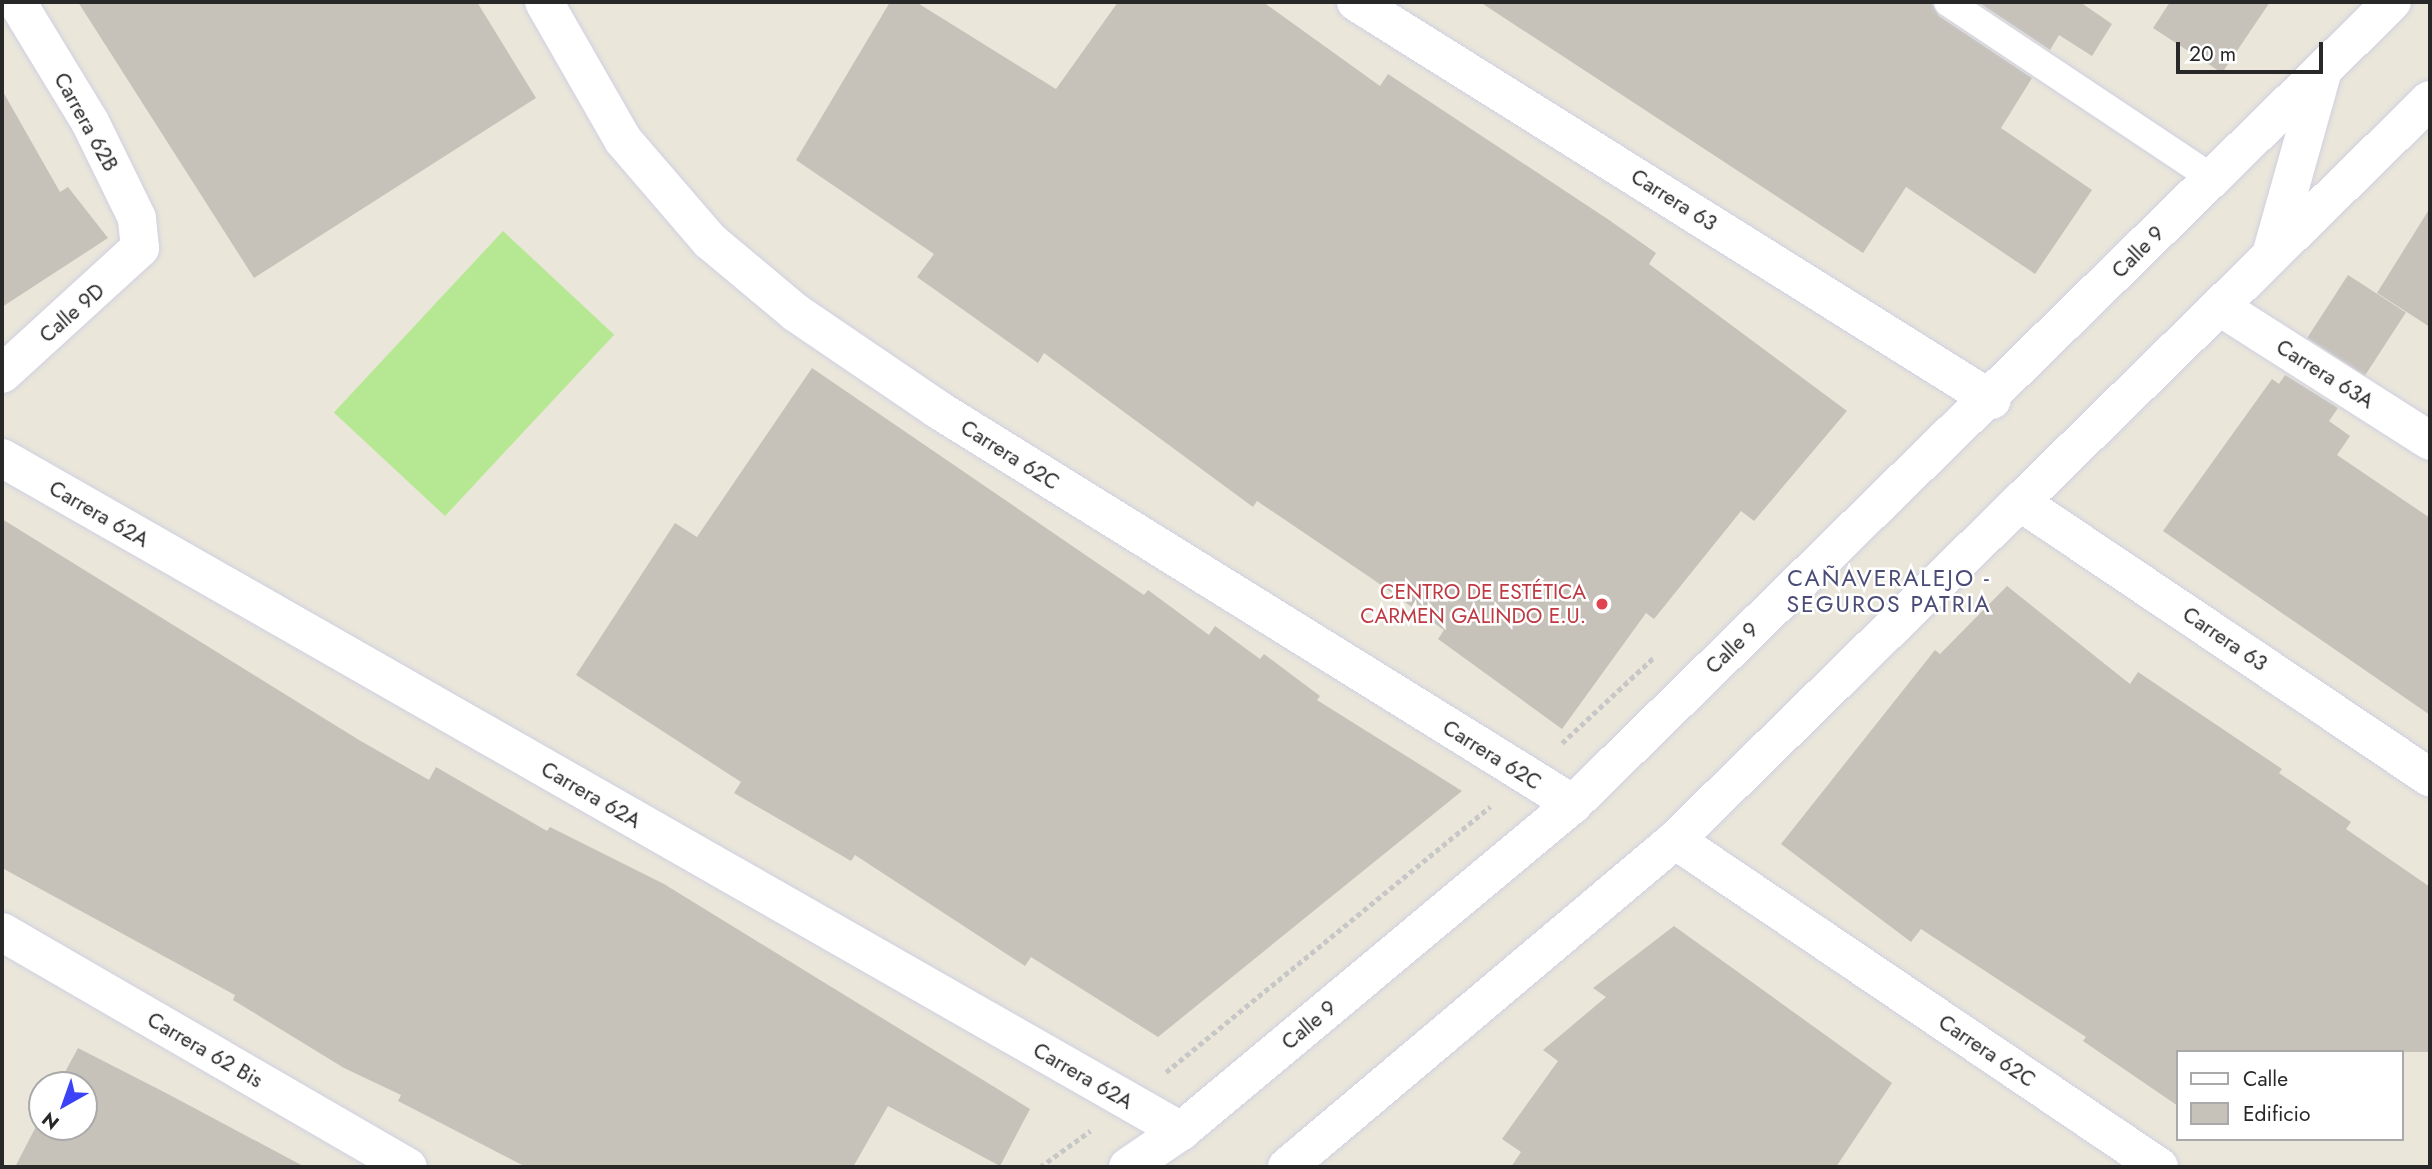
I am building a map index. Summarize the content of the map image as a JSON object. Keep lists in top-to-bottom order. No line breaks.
{"streets":{"street":["Carrera 62B","Carrera 63","Calle 9","Calle 9D","Carrera 63A","Carrera 62C","Carrera 62A","Carrera 62 Bis"]},"crossings":[["Carrera 62B","Calle 9D"],["Carrera 63","Calle 9"],["Calle 9","Carrera 62C"],["Calle 9","Carrera 62A"]],"districts":["CAÑAVERALEJO - SEGUROS PATRIA"],"places":["CENTRO DE ESTÉTICA CARMEN GALINDO E.U."],"legend":["Calle","Edificio"],"scale_bar":"20 m","north":"bottom left"}
